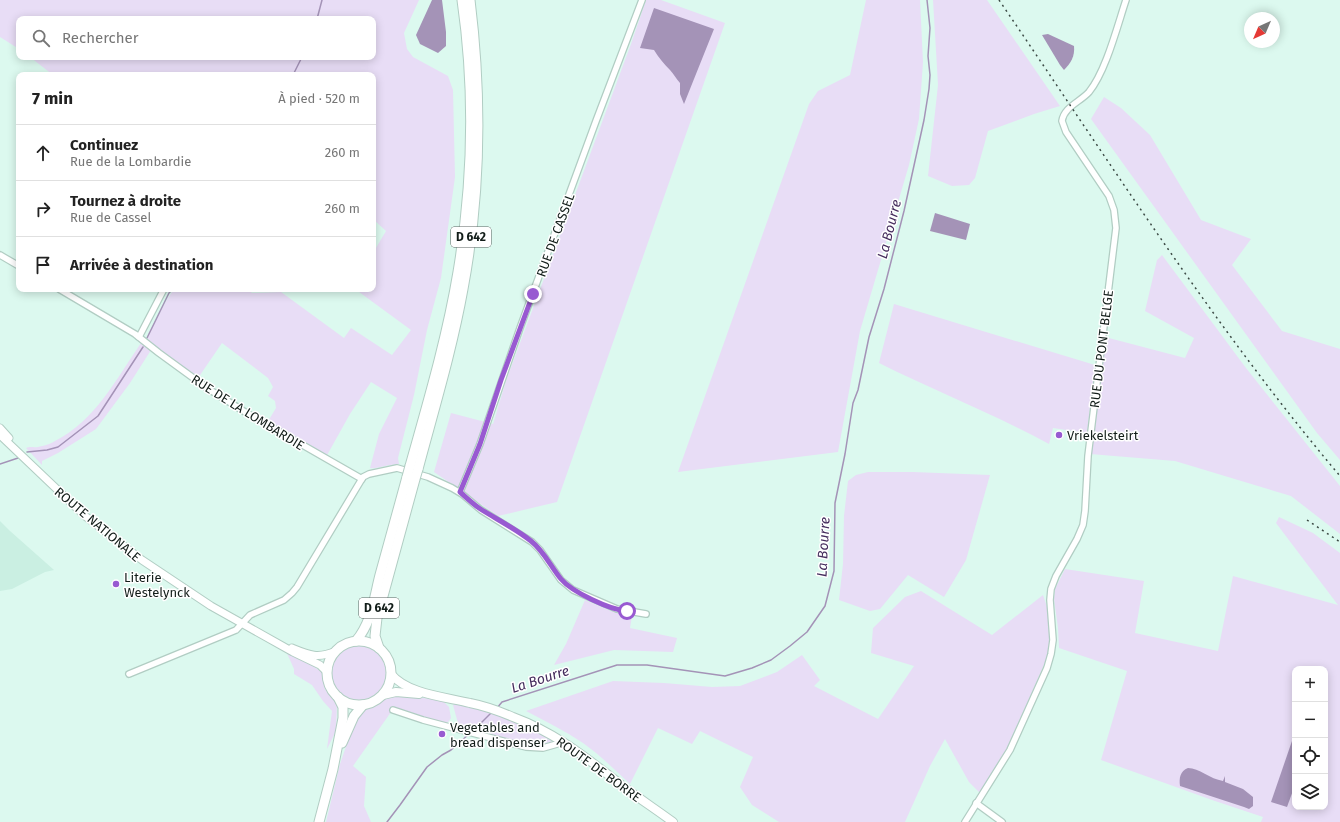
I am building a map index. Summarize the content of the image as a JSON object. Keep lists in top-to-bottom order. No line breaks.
{"streets":{"highway":["D 642"],"main road":["ROUTE DE BORRE"],"street":["RUE DE CASSEL","RUE DU PONT BELGE","RUE DE LA LOMBARDIE","ROUTE NATIONALE"]},"crossings":[["D 642","ROUTE NATIONALE"]],"water":["La Bourre"],"places":["Vriekelsteirt","Literie Westelynck","Vegetables and bread dispenser"],"north":"bottom left","page":{"search":"Rechercher","heading":["7 min","À pied · 520 m"],"list":[["Continuez","Rue de la Lombardie","260 m"],["Tournez à droite","Rue de Cassel","260 m"],"Arrivée à destination"],"map_buttons":["+","−"]}}
